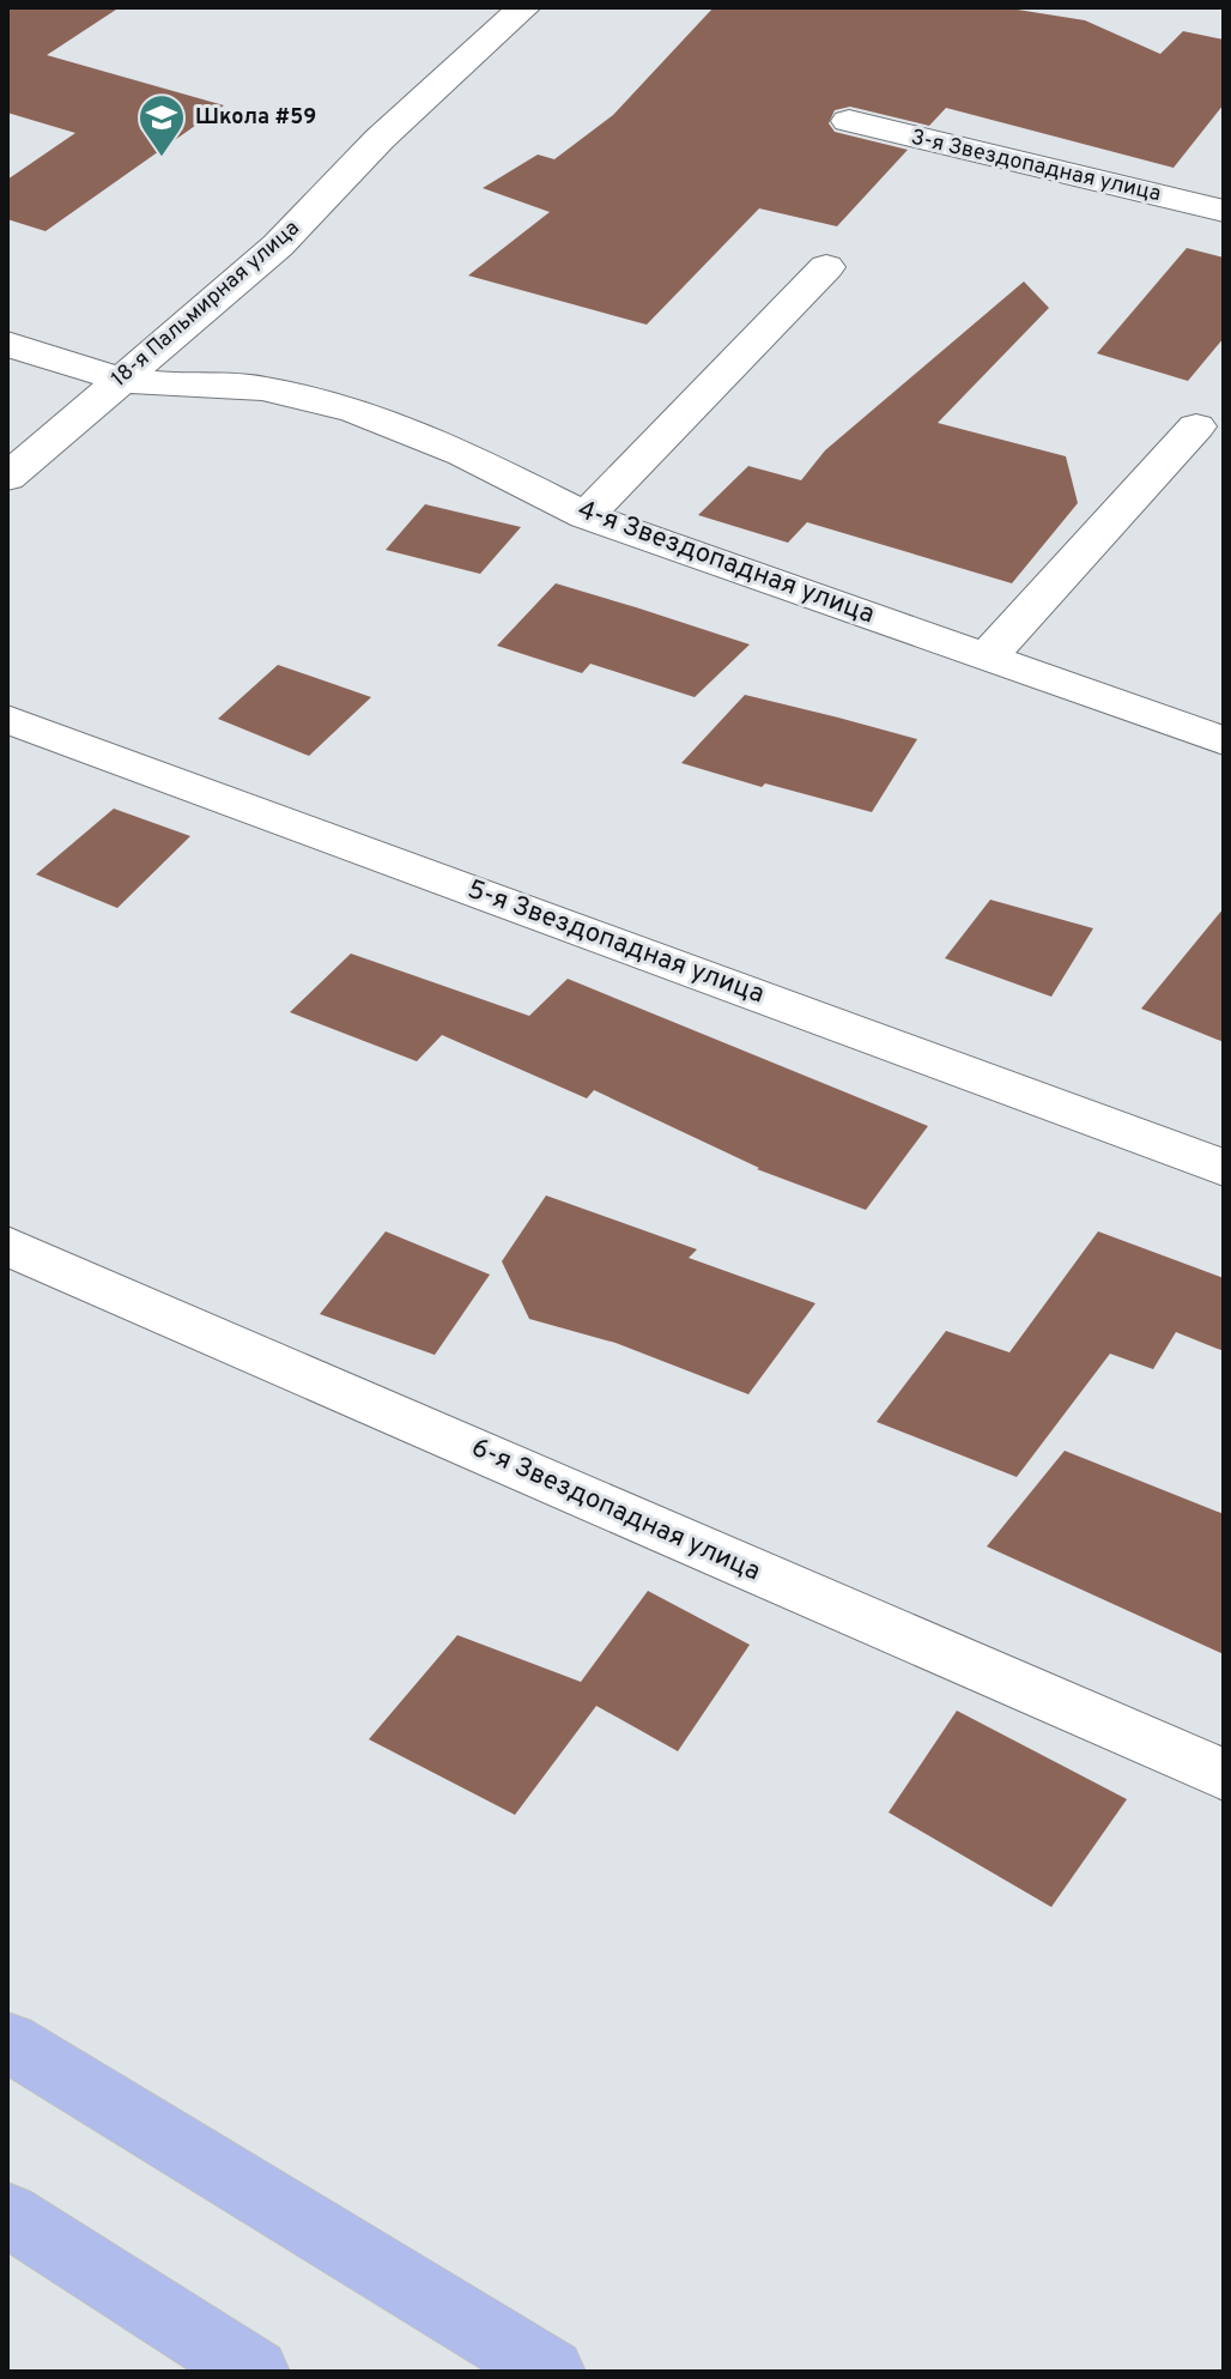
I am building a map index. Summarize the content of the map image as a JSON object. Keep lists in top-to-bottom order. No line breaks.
{"streets":{"street":["3-я Звездопадная улица","18-я Пальмирная улица","4-я Звездопадная улица","5-я Звездопадная улица","6-я Звездопадная улица"]},"crossings":[["18-я Пальмирная улица","4-я Звездопадная улица"]],"places":{"school or university":["Школа #59"]}}
